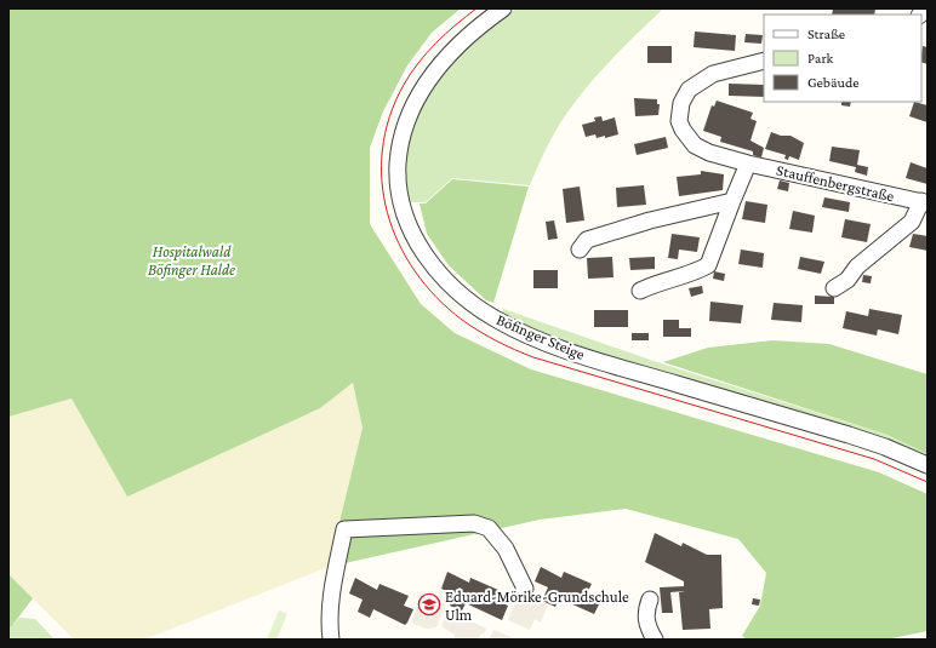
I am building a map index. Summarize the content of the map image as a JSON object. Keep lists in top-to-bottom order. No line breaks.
{"streets":{"street":["Stauffenbergstraße","Böfinger Steige"]},"parks":["Hospitalwald Böfinger Halde"],"places":{"school or university":["Eduard-Mörike-Grundschule Ulm"]},"legend":["Straße","Park","Gebäude"]}
